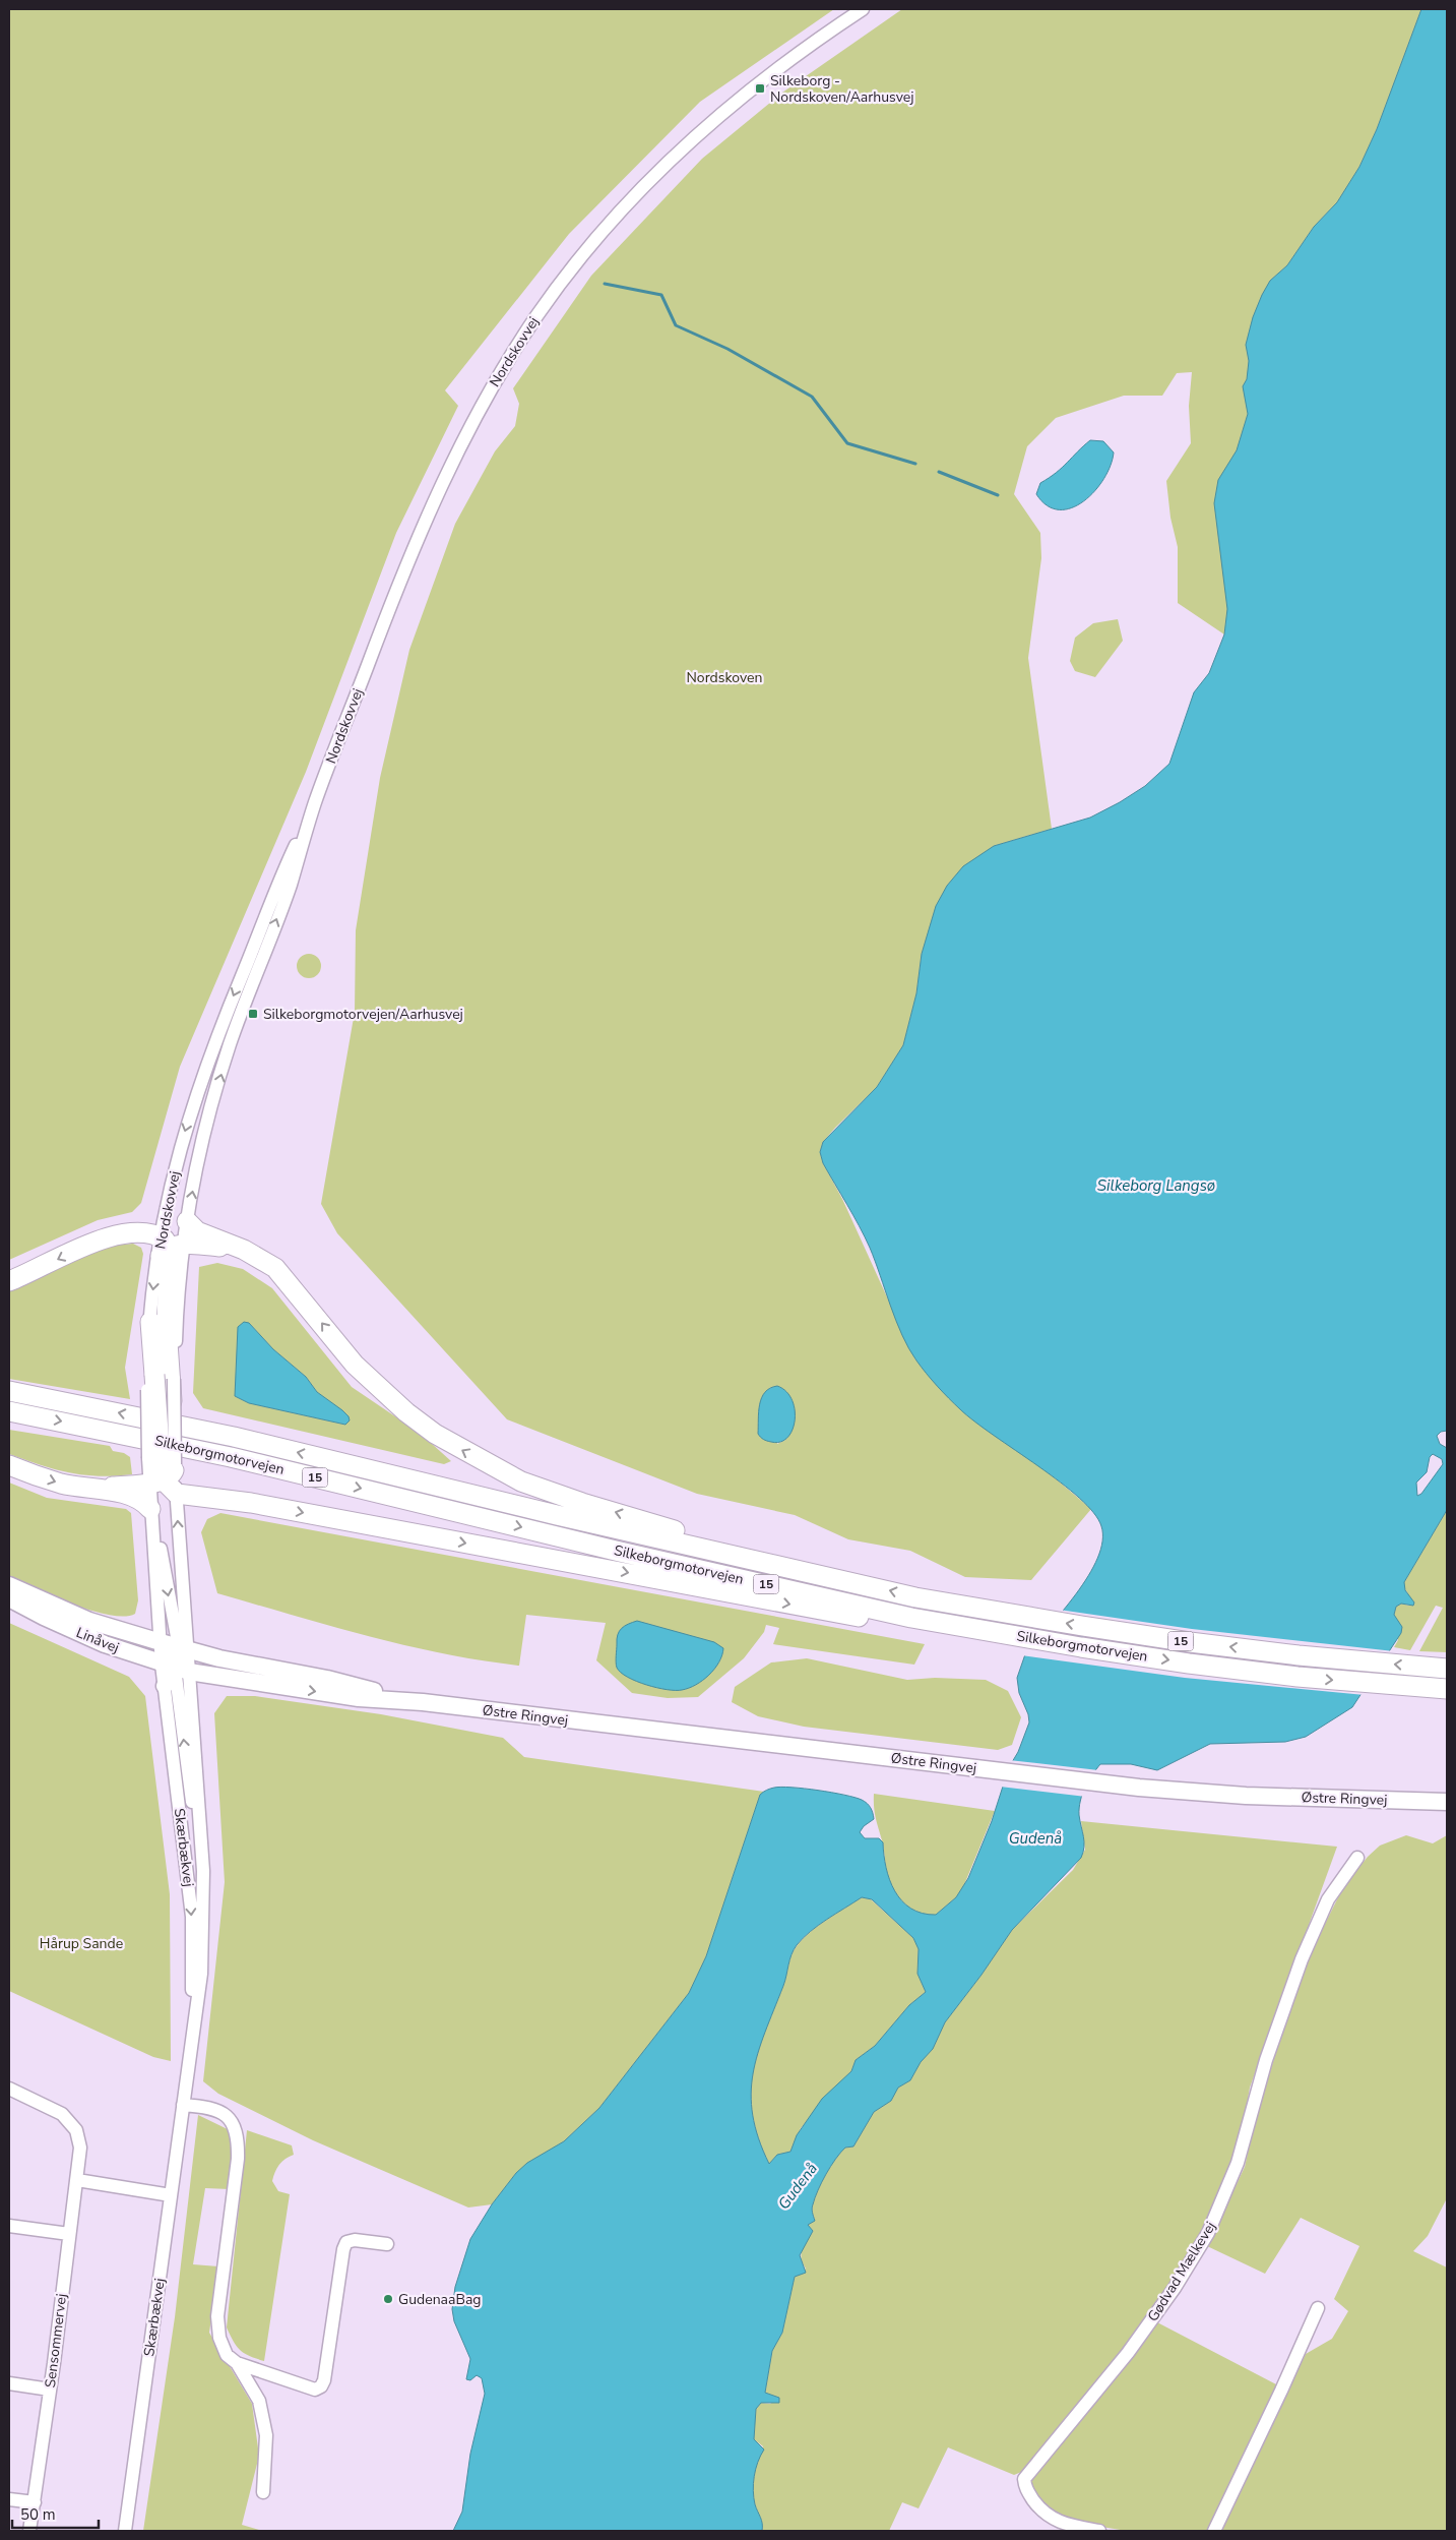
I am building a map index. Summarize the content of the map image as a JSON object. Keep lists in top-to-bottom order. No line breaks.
{"streets":{"highway":["Silkeborgmotorvejen","15"],"main road":["Linåvej","Østre Ringvej"],"street":["Nordskovvej","Skærbækvej","Gødvad Mælkevej","Sensommervej"]},"crossings":[["Linåvej","Østre Ringvej"],["Linåvej","Skærbækvej"],["Østre Ringvej","Skærbækvej"]],"water":["Silkeborg Langsø","Gudenå"],"parks":["Nordskoven","Hårup Sande"],"places":{"transit":["Silkeborg - Nordskoven/Aarhusvej","Silkeborgmotorvejen/Aarhusvej"],"other":["GudenaaBag"]},"scale_bar":"50 m"}
